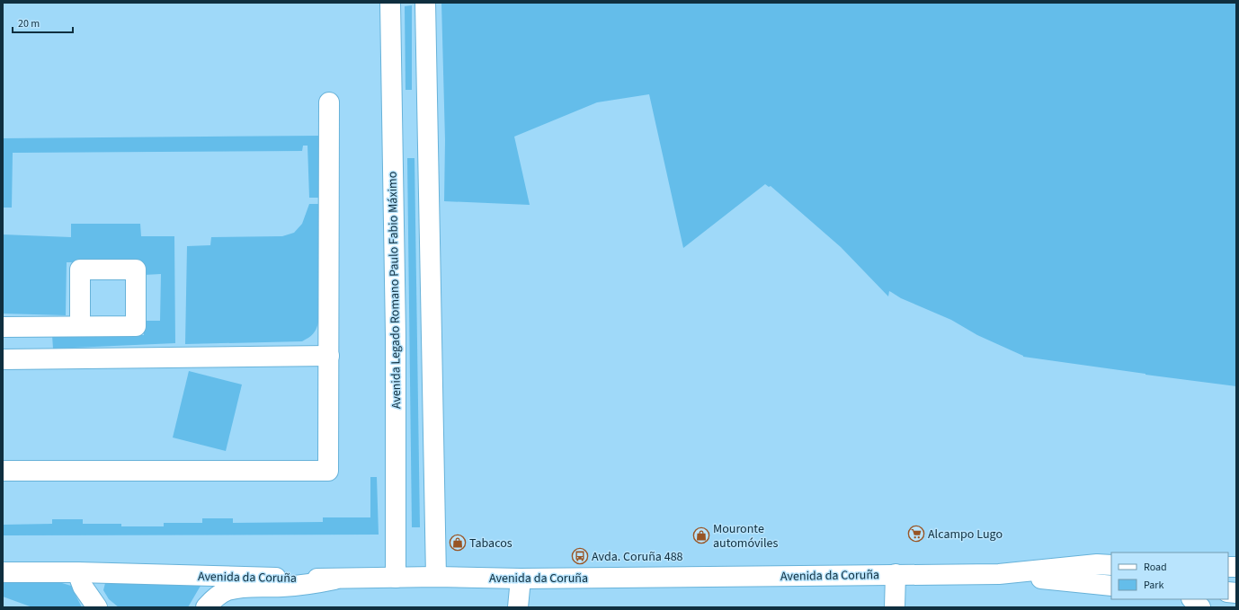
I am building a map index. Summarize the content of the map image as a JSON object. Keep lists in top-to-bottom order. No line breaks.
{"streets":{"main road":["Avenida Legado Romano Paulo Fabio Máximo","Avenida da Coruña"]},"crossings":[["Avenida Legado Romano Paulo Fabio Máximo","Avenida da Coruña"]],"places":{"supermarket":["Alcampo Lugo"],"shop":["Mouronte automóviles","Tabacos"],"bus stop":["Avda. Coruña 488"]},"legend":["Road","Park"],"scale_bar":"20 m"}
